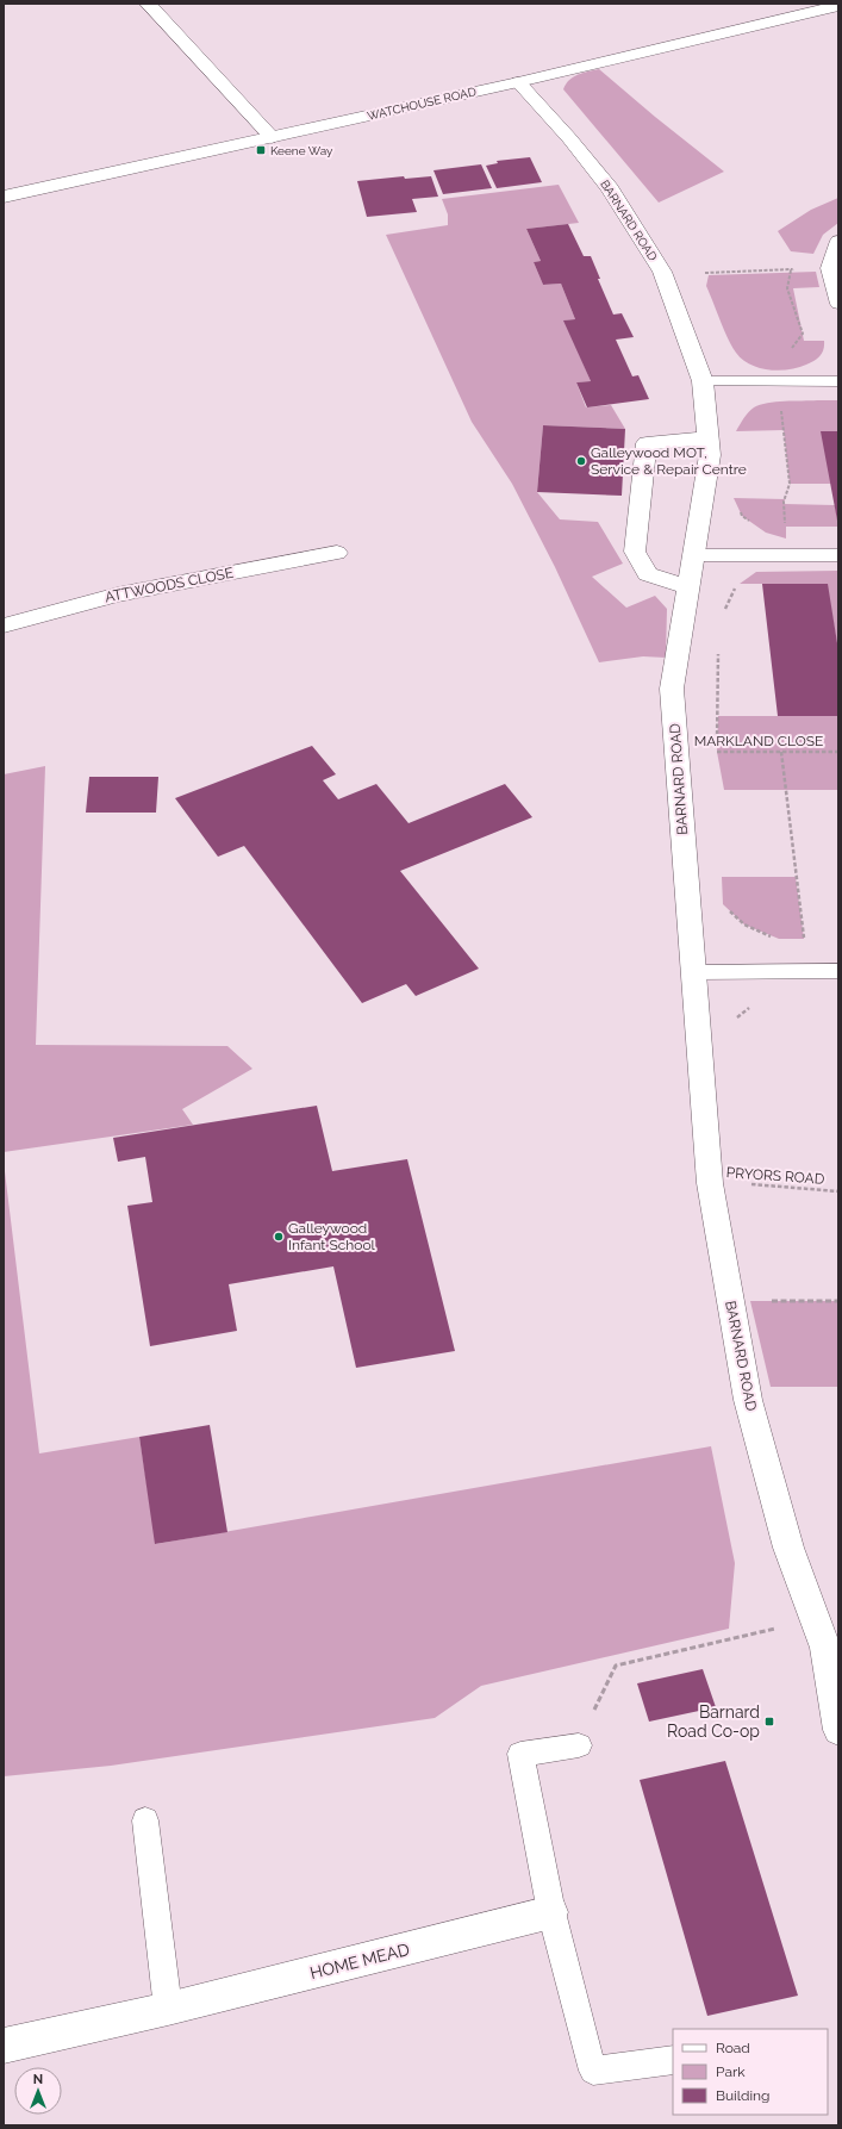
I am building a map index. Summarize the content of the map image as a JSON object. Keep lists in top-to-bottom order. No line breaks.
{"streets":{"street":["WATCHOUSE ROAD","BARNARD ROAD","ATTWOODS CLOSE","HOME MEAD"],"path":["MARKLAND CLOSE","PRYORS ROAD"]},"crossings":[["WATCHOUSE ROAD","BARNARD ROAD"],["BARNARD ROAD","MARKLAND CLOSE"],["BARNARD ROAD","PRYORS ROAD"]],"places":{"transit":["Keene Way","Barnard Road Co-op"],"other":["Galleywood MOT, Service & Repair Centre","Galleywood Infant School"]},"legend":["Road","Park","Building"],"north":"top"}
